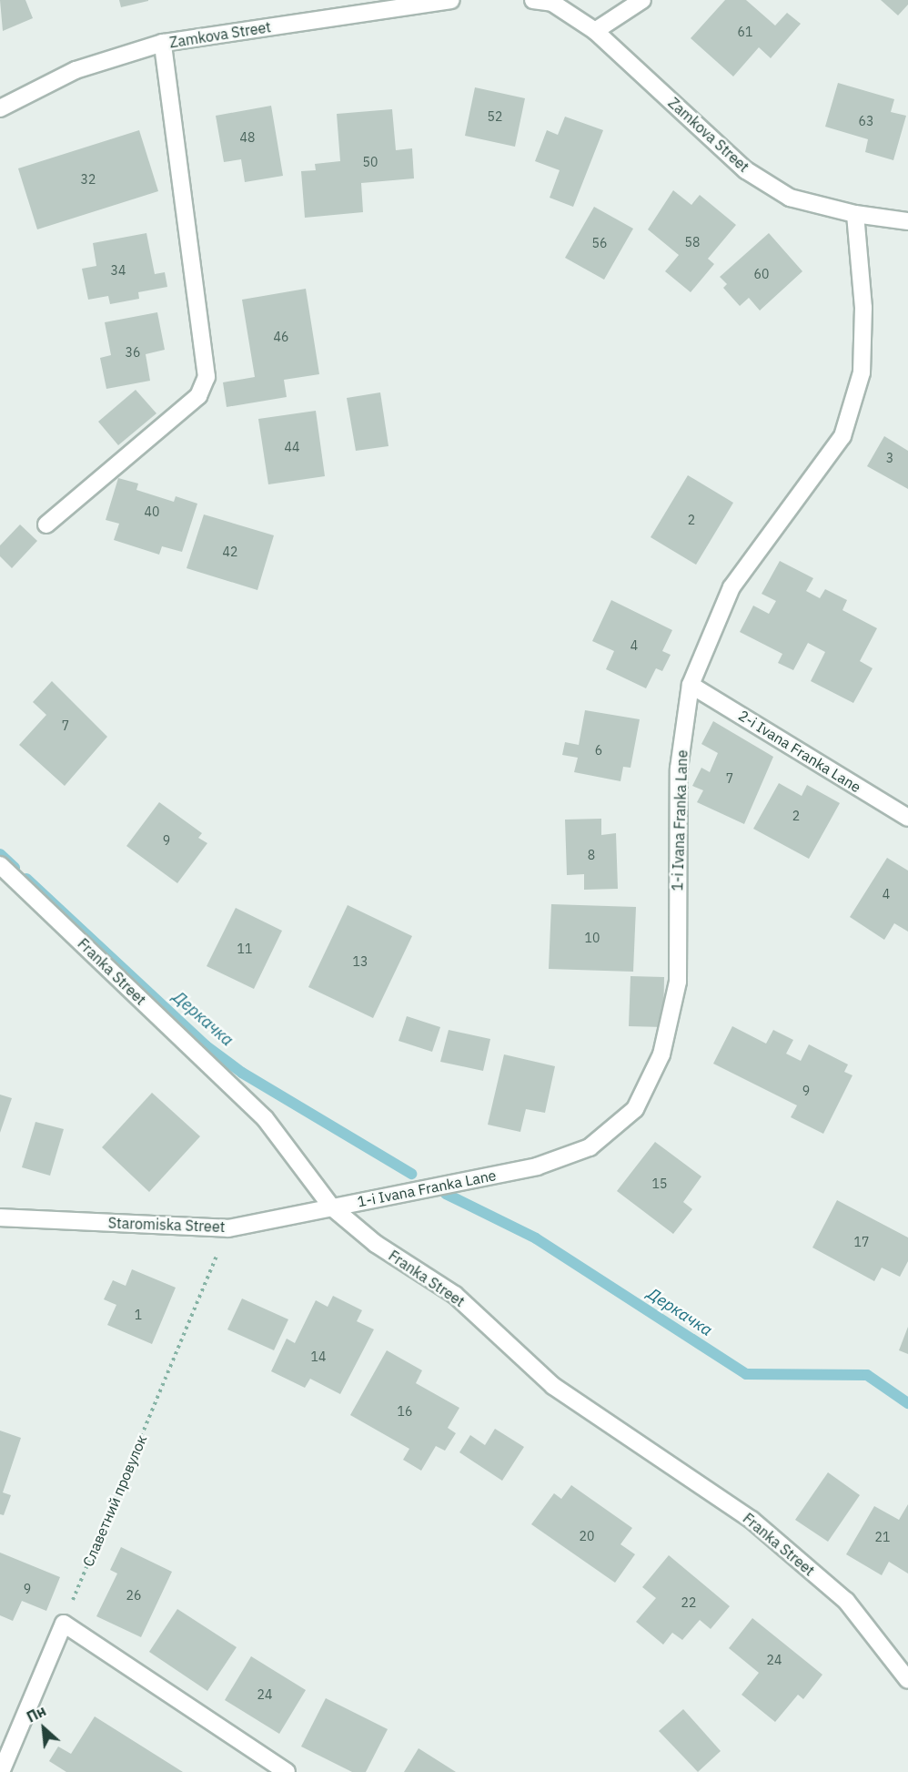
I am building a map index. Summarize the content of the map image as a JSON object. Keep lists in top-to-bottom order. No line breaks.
{"streets":{"street":["Zamkova Street","2-i Ivana Franka Lane","1-i Ivana Franka Lane","Franka Street","Staromiska Street"],"path":["Славетний провулок"]},"crossings":[["Zamkova Street","1-i Ivana Franka Lane"],["2-i Ivana Franka Lane","1-i Ivana Franka Lane"],["1-i Ivana Franka Lane","Franka Street"],["1-i Ivana Franka Lane","Staromiska Street"],["Franka Street","Staromiska Street"],["Staromiska Street","Славетний провулок"]],"water":["Деркачка"],"house_numbers":["61","52","63","48","50","32","58","56","34","60","46","36","44","3","40","2","42","4","7","6","7","2","9","8","4","10","11","13","9","15","17","1","14","16","20","21","9","26","22","24","24"],"north":"top left"}
